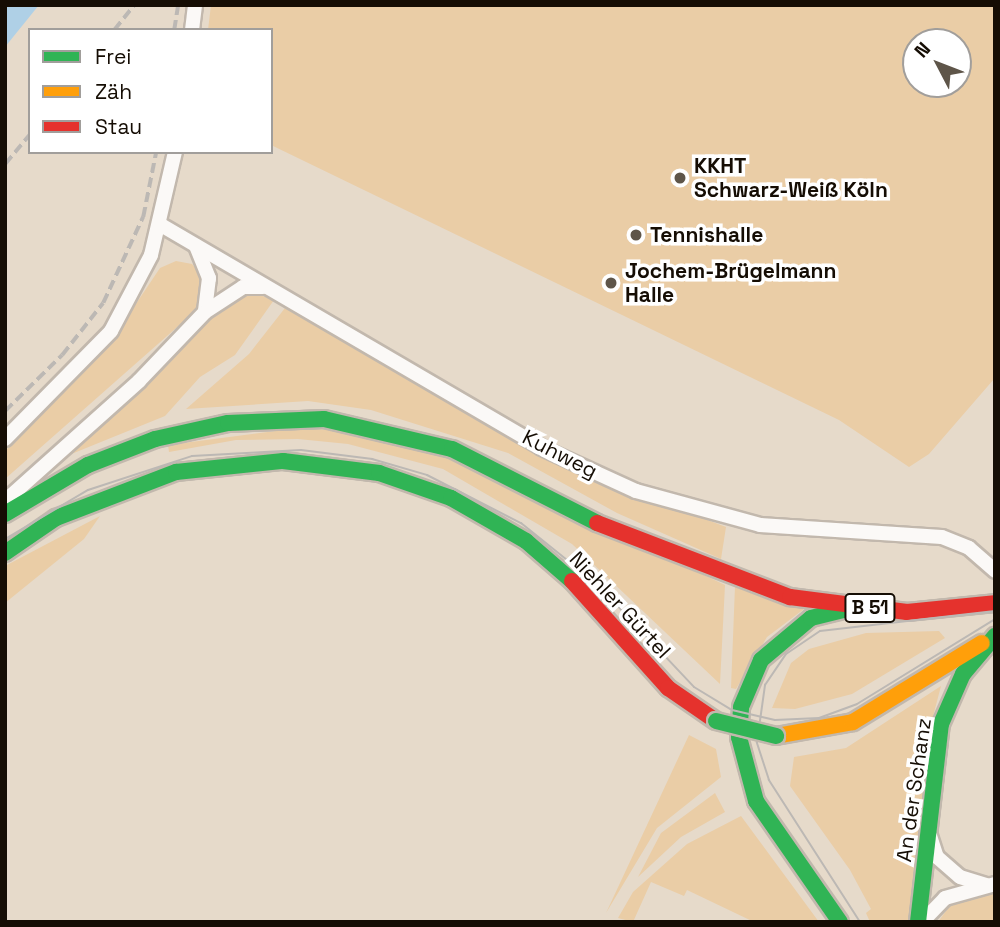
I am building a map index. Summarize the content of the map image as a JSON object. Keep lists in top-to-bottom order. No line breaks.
{"streets":{"main road":["Niehler Gürtel","B 51","An der Schanz"],"street":["Kuhweg"]},"crossings":[["Niehler Gürtel","An der Schanz"]],"places":["KKHT Schwarz-Weiß Köln","Tennishalle","Jochem-Brügelmann Halle"],"legend":["Frei","Zäh","Stau"],"north":"top left"}
